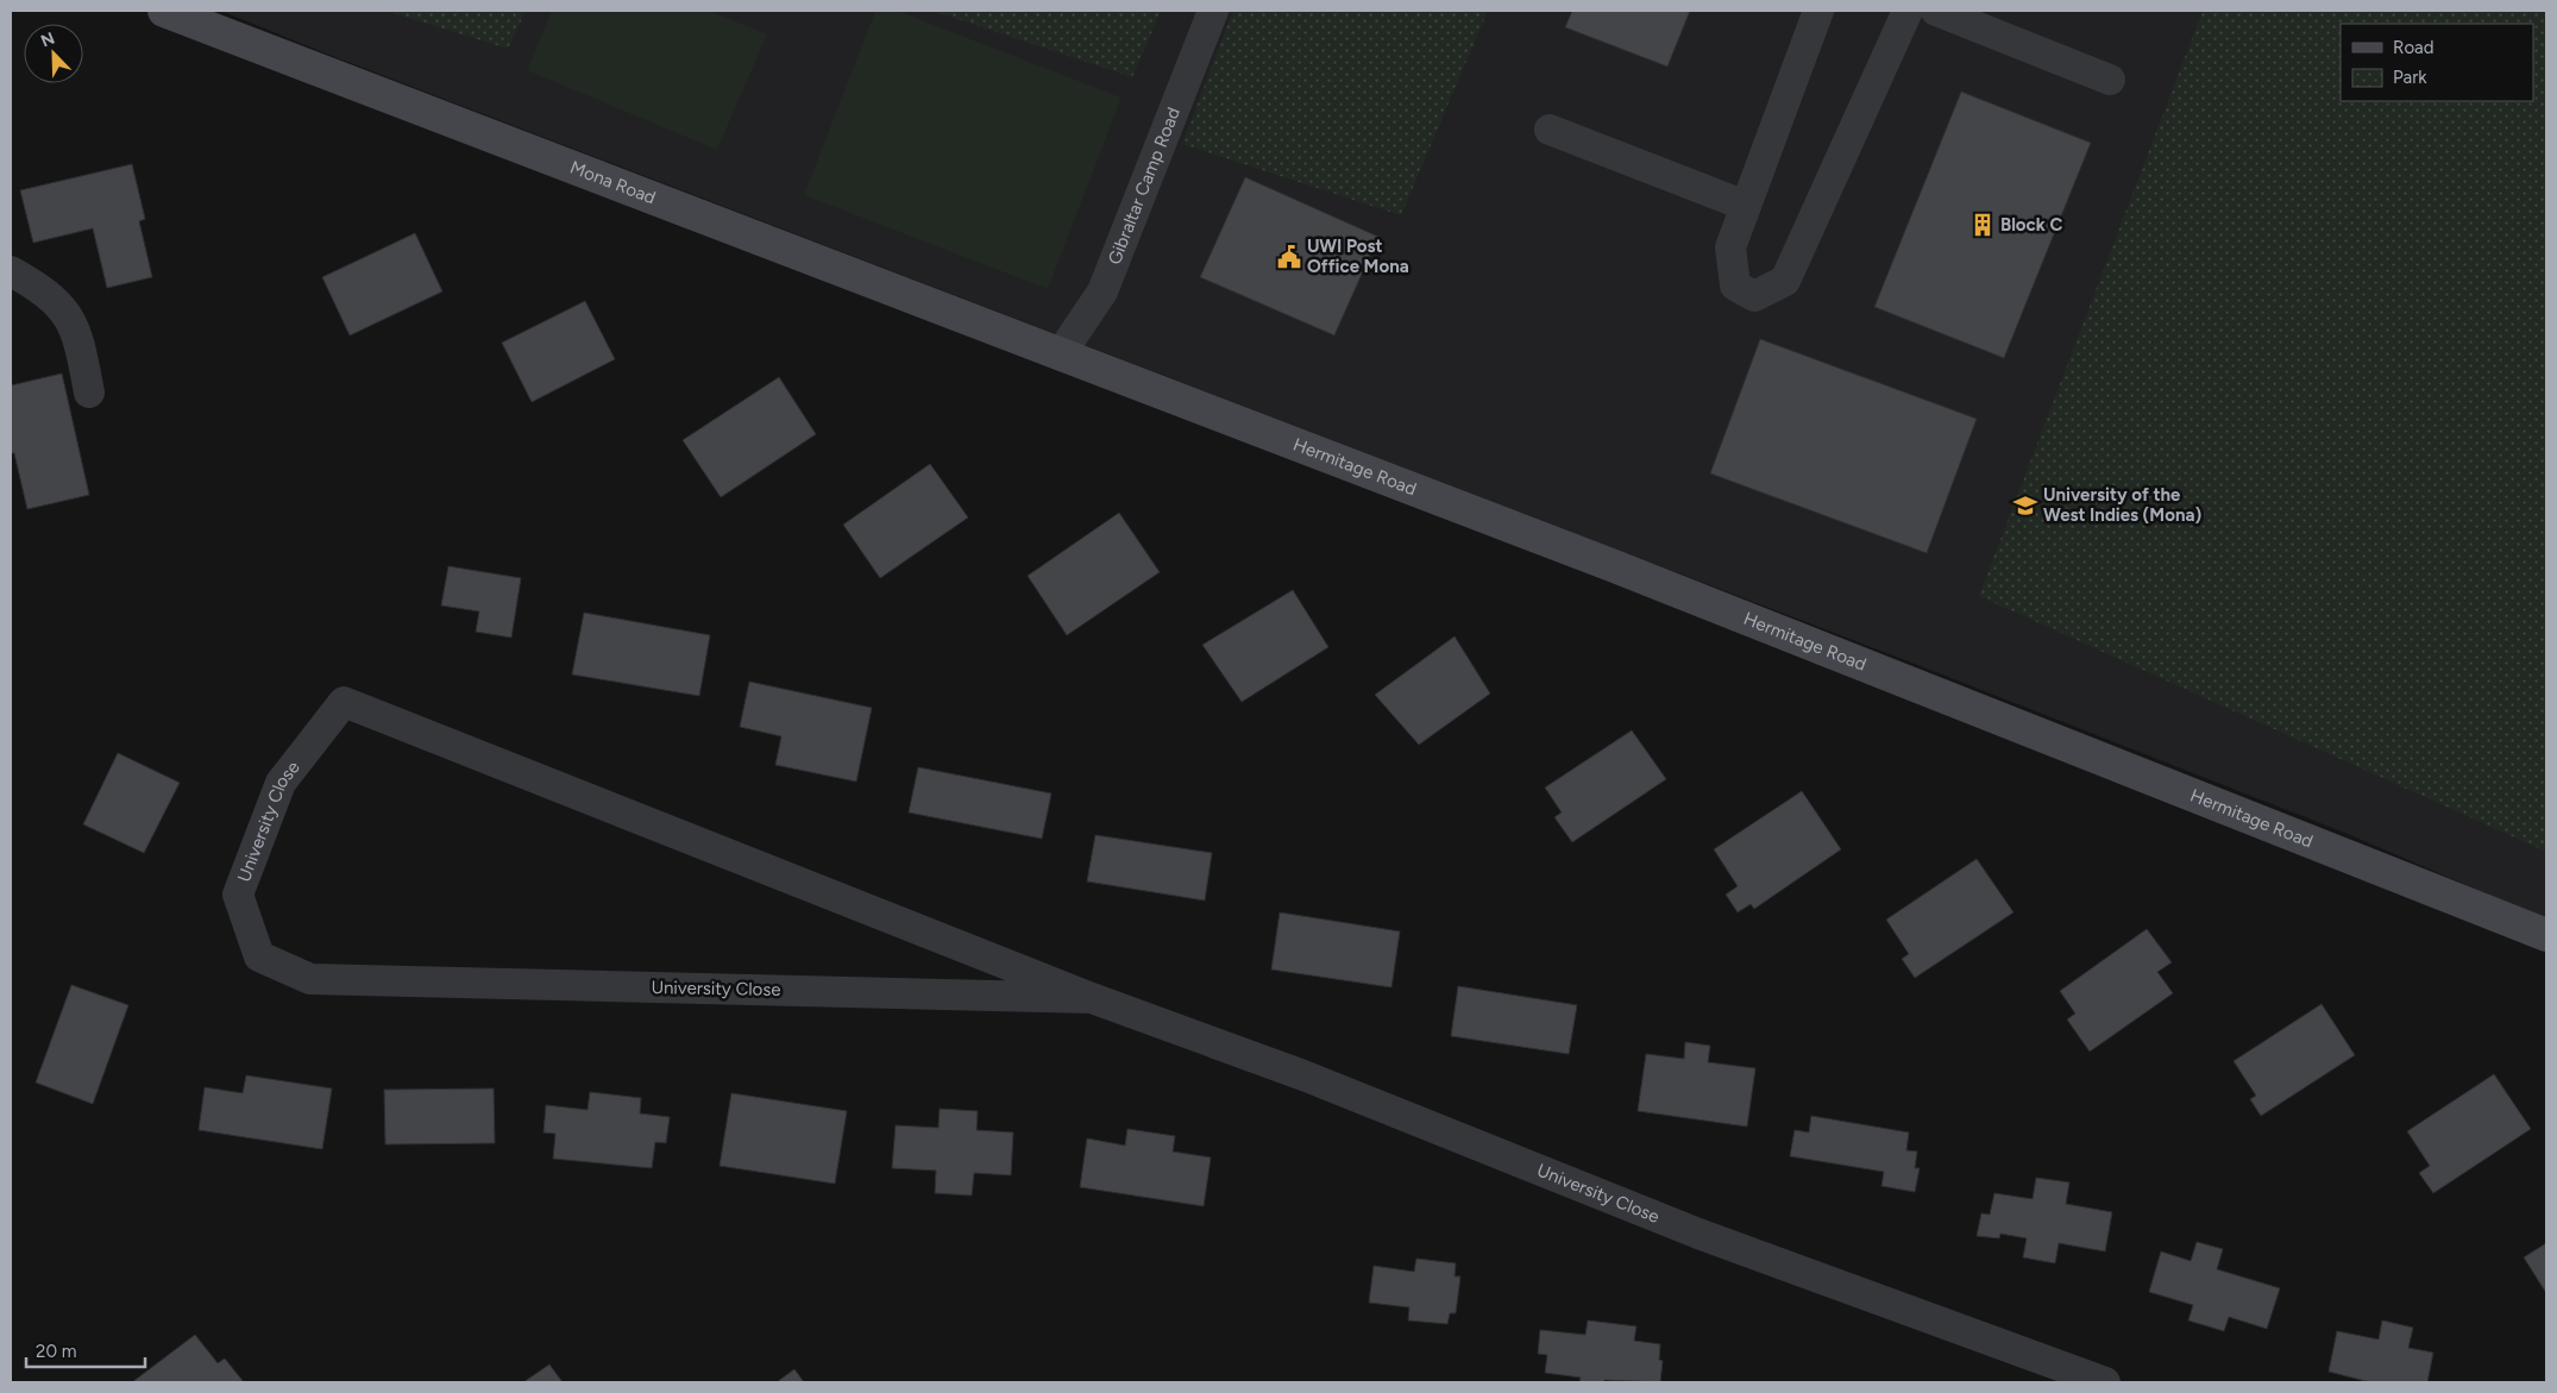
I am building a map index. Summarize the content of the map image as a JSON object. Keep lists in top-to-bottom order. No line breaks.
{"streets":{"street":["Mona Road","Gibraltar Camp Road","Hermitage Road","University Close"]},"crossings":[["Mona Road","Gibraltar Camp Road"],["Mona Road","Hermitage Road"],["Gibraltar Camp Road","Hermitage Road"]],"places":{"building":["Block C"],"public building":["UWI Post Office Mona"],"school or university":["University of the West Indies (Mona)"]},"legend":["Road","Park"],"scale_bar":"20 m","north":"top left"}
